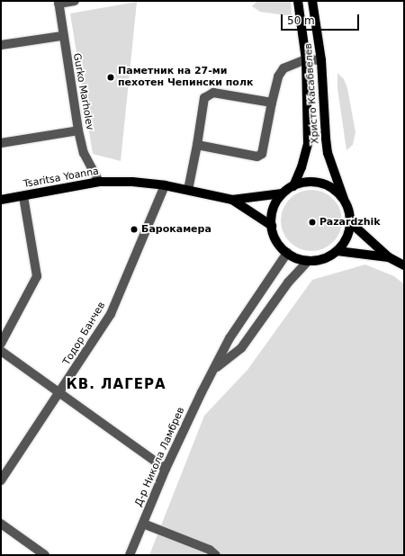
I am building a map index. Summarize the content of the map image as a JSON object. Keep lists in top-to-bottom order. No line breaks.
{"streets":{"main road":["Христо Касабвелев","Tsaritsa Yoanna"],"street":["Gurko Marholev","Тодор Банчев","Д-р Никола Ламбрев"]},"crossings":[["Gurko Marholev","Tsaritsa Yoanna"],["Христо Касабвелев","Tsaritsa Yoanna"],["Христо Касабвелев","Д-р Никола Ламбрев"],["Tsaritsa Yoanna","Тодор Банчев"],["Tsaritsa Yoanna","Д-р Никола Ламбрев"]],"districts":["КВ. ЛАГЕРА"],"places":["Паметник на 27-ми пехотен Чепински полк","Pazardzhik","Барокамера"],"scale_bar":"50 m"}
